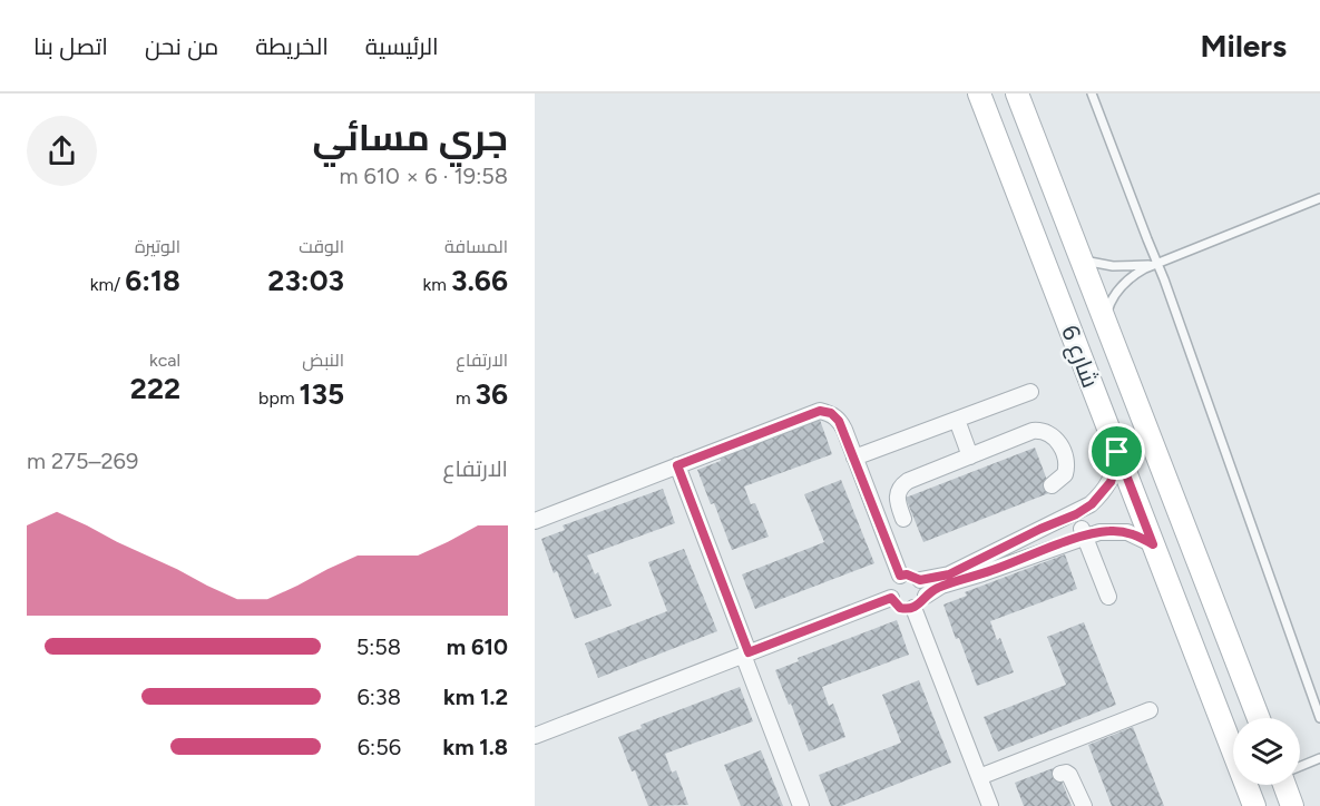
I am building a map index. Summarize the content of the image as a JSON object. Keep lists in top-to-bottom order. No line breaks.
{"streets":{"main road":["شارع 6"]},"page":{"header":"Milers","nav":["الرئيسية","الخريطة","من نحن","اتصل بنا"],"heading":["جري مسائي","19:58 · 6 × 610 m"],"stats":[["المسافة","3.66 km"],["الوقت","23:03"],["الوتيرة","6:18 /km"],["الارتفاع","36 m"],["النبض","135 bpm"],["kcal","222"]],"chart":["الارتفاع","269–275 m"],"list":[{"name":"610 m","note":"5:58"},{"name":"1.2 km","note":"6:38"},{"name":"1.8 km","note":"6:56"}]}}
